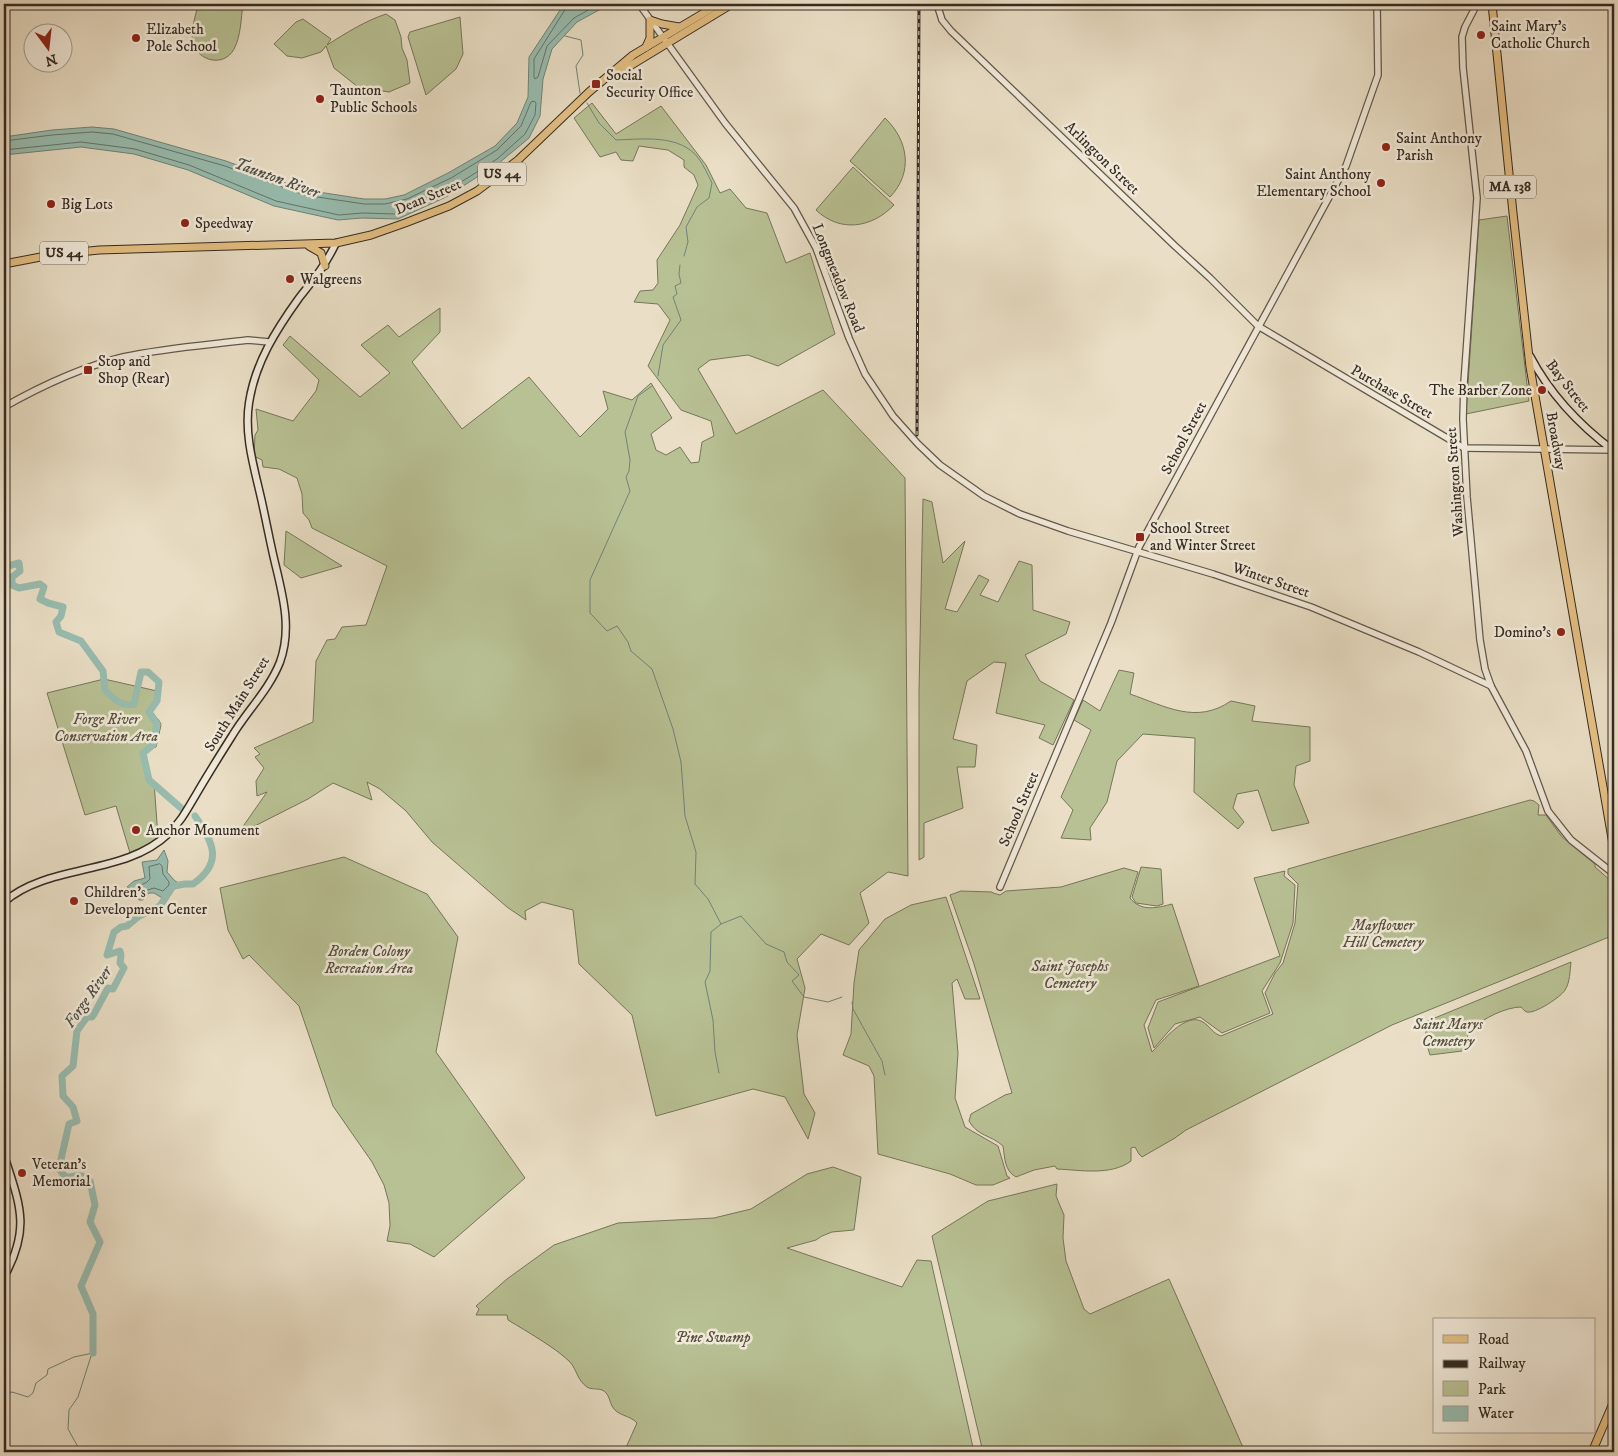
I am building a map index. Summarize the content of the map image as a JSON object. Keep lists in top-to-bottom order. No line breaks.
{"streets":{"main road":["US 44","MA 138","Dean Street","Bay Street","Broadway","South Main Street"],"street":["Arlington Street","Longmeadow Road","Purchase Street","School Street","Washington Street","Winter Street"]},"crossings":[["Arlington Street","Purchase Street"],["Arlington Street","School Street"],["US 44","Dean Street"],["Dean Street","Longmeadow Road"],["Longmeadow Road","Winter Street"],["Bay Street","Purchase Street"],["Bay Street","Broadway"],["Purchase Street","School Street"],["Purchase Street","Broadway"],["Purchase Street","Washington Street"],["School Street","Winter Street"],["Washington Street","Winter Street"]],"water":["Taunton River","Forge River"],"parks":["Forge River Conservation Area","Mayflower Hill Cemetery","Borden Colony Recreation Area","Saint Josephs Cemetery","Saint Marys Cemetery","Pine Swamp"],"places":{"other":["Saint Mary's Catholic Church","Elizabeth Pole School","Taunton Public Schools","Saint Anthony Parish","Saint Anthony Elementary School","Big Lots","Speedway","Walgreens","The Barber Zone","Domino's","Anchor Monument","Children's Development Center","Veteran's Memorial"],"transit":["Social Security Office","Stop and Shop (Rear)","School Street and Winter Street"]},"legend":["Road","Railway","Park","Water"],"north":"bottom"}
